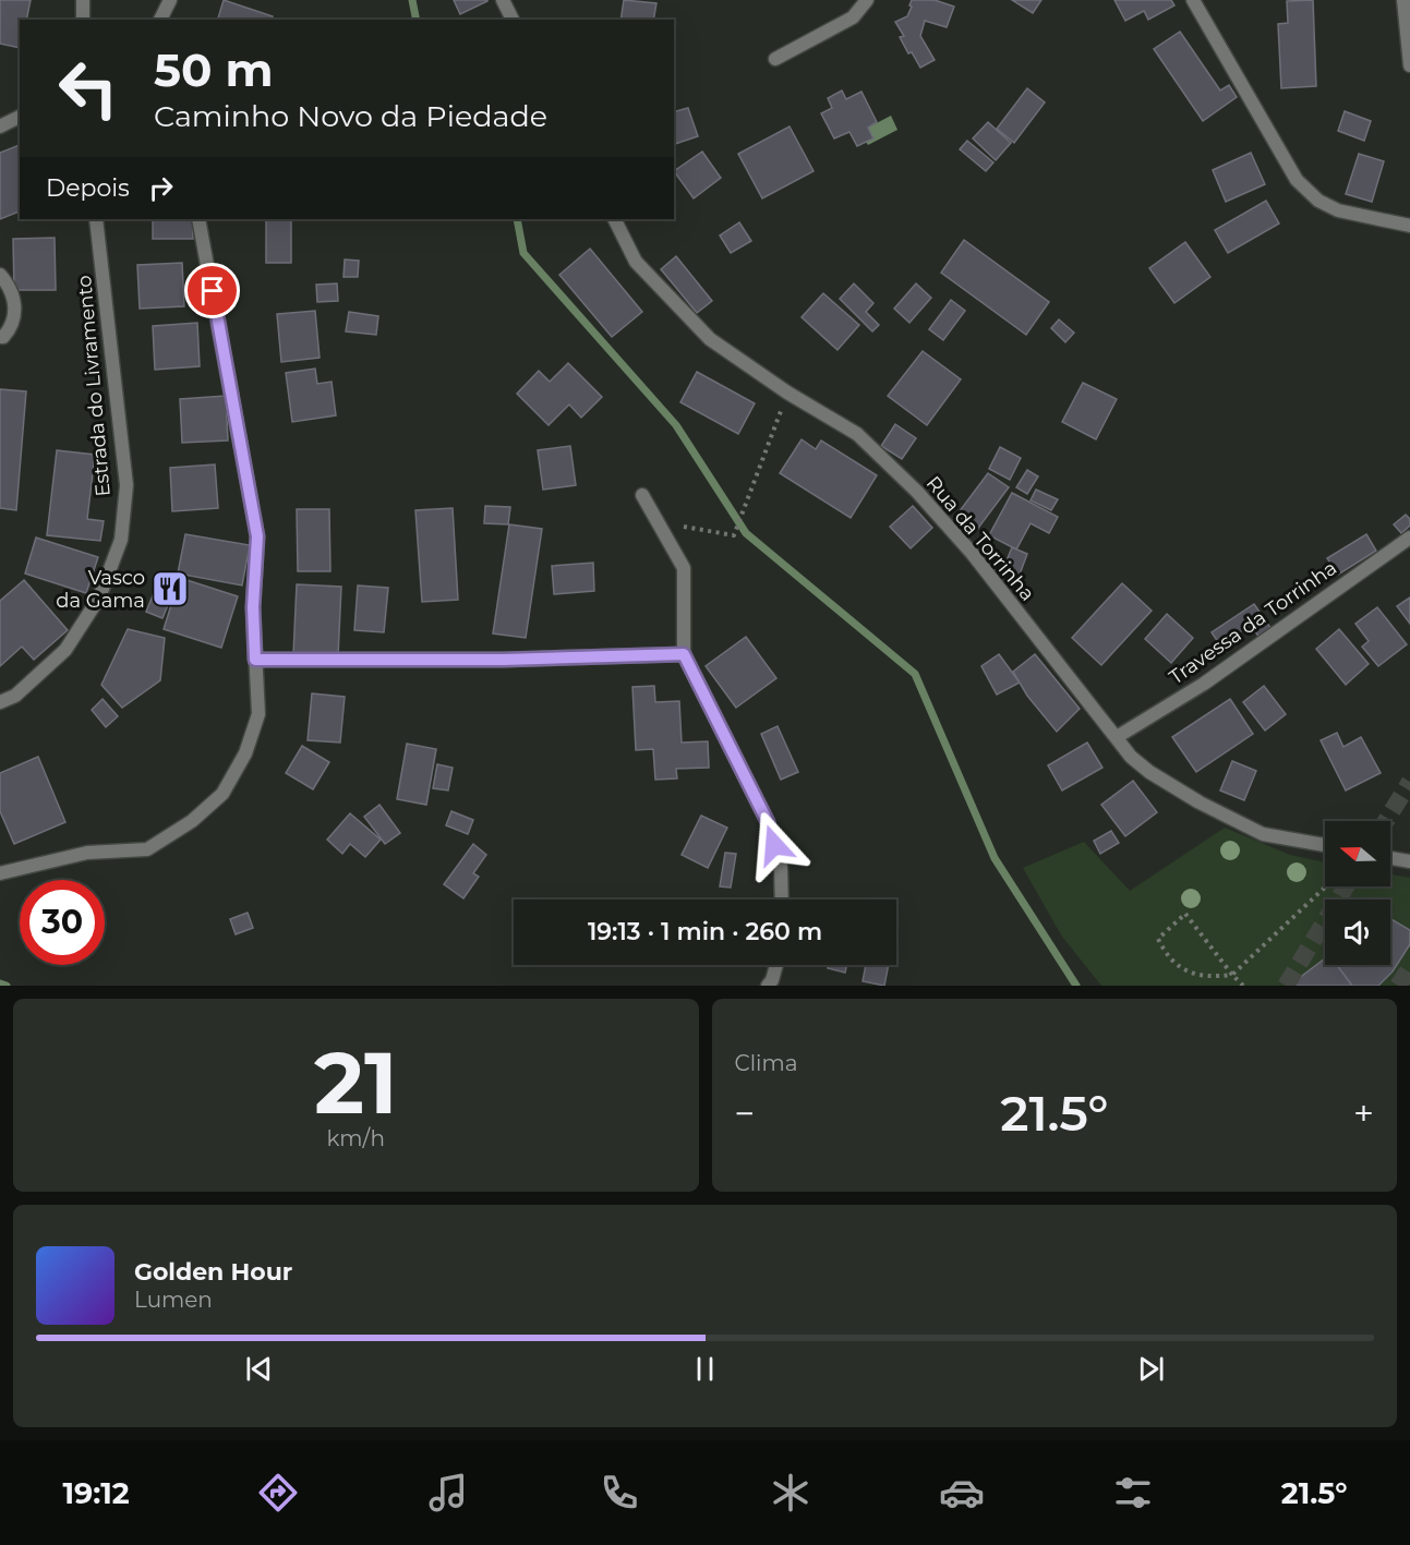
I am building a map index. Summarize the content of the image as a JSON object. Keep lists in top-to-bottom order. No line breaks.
{"streets":{"street":["Estrada do Livramento","Rua da Torrinha","Travessa da Torrinha"]},"crossings":[["Rua da Torrinha","Travessa da Torrinha"]],"places":{"restaurant":["Vasco da Gama"]},"north":"left","page":{"turn":["50 m","Caminho Novo da Piedade"],"then":"Depois","limit":"30","trip":"19:13 · 1 min · 260 m","tile":[["21","km/h"],"Clima"],"heat":["−","21.5°","+"],"song":["Golden Hour","Lumen"],"tabs":["19:12","21.5°"]}}
